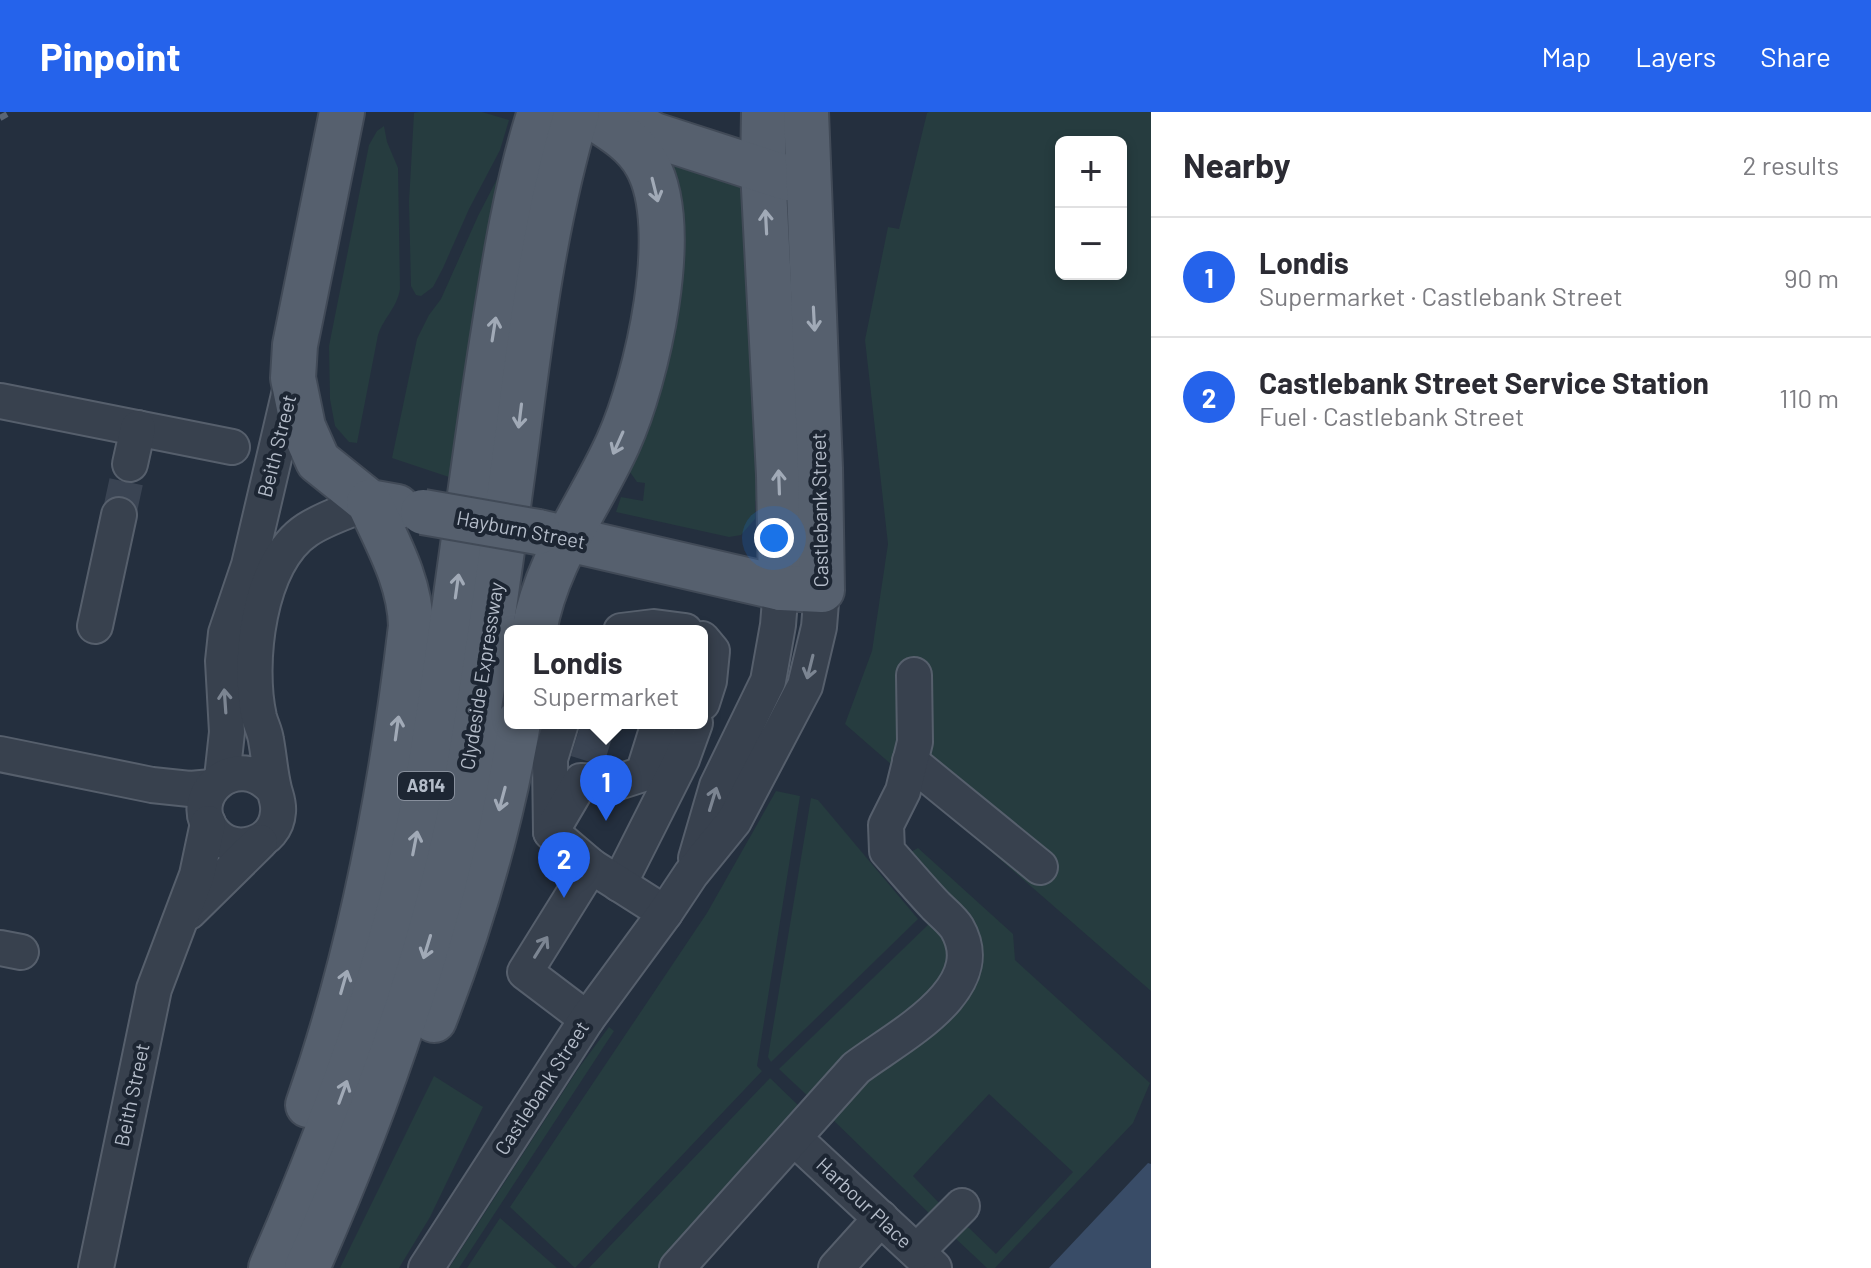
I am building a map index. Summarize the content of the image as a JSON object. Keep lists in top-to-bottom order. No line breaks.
{"streets":{"main road":["Beith Street","Castlebank Street","Hayburn Street","Clydeside Expressway","A814"],"street":["Harbour Place"]},"crossings":[["Beith Street","Hayburn Street"],["Castlebank Street","Hayburn Street"]],"page":{"header":"Pinpoint","nav":["Map","Layers","Share"],"heading":["Nearby","2 results"],"map_buttons":["+","−"],"list":[{"mark":"1","name":"Londis","note":"Supermarket · Castlebank Street","value":"90 m"},{"mark":"2","name":"Castlebank Street Service Station","note":"Fuel · Castlebank Street","value":"110 m"}],"popup":["Londis","Supermarket"],"pins":["1","2"]}}
